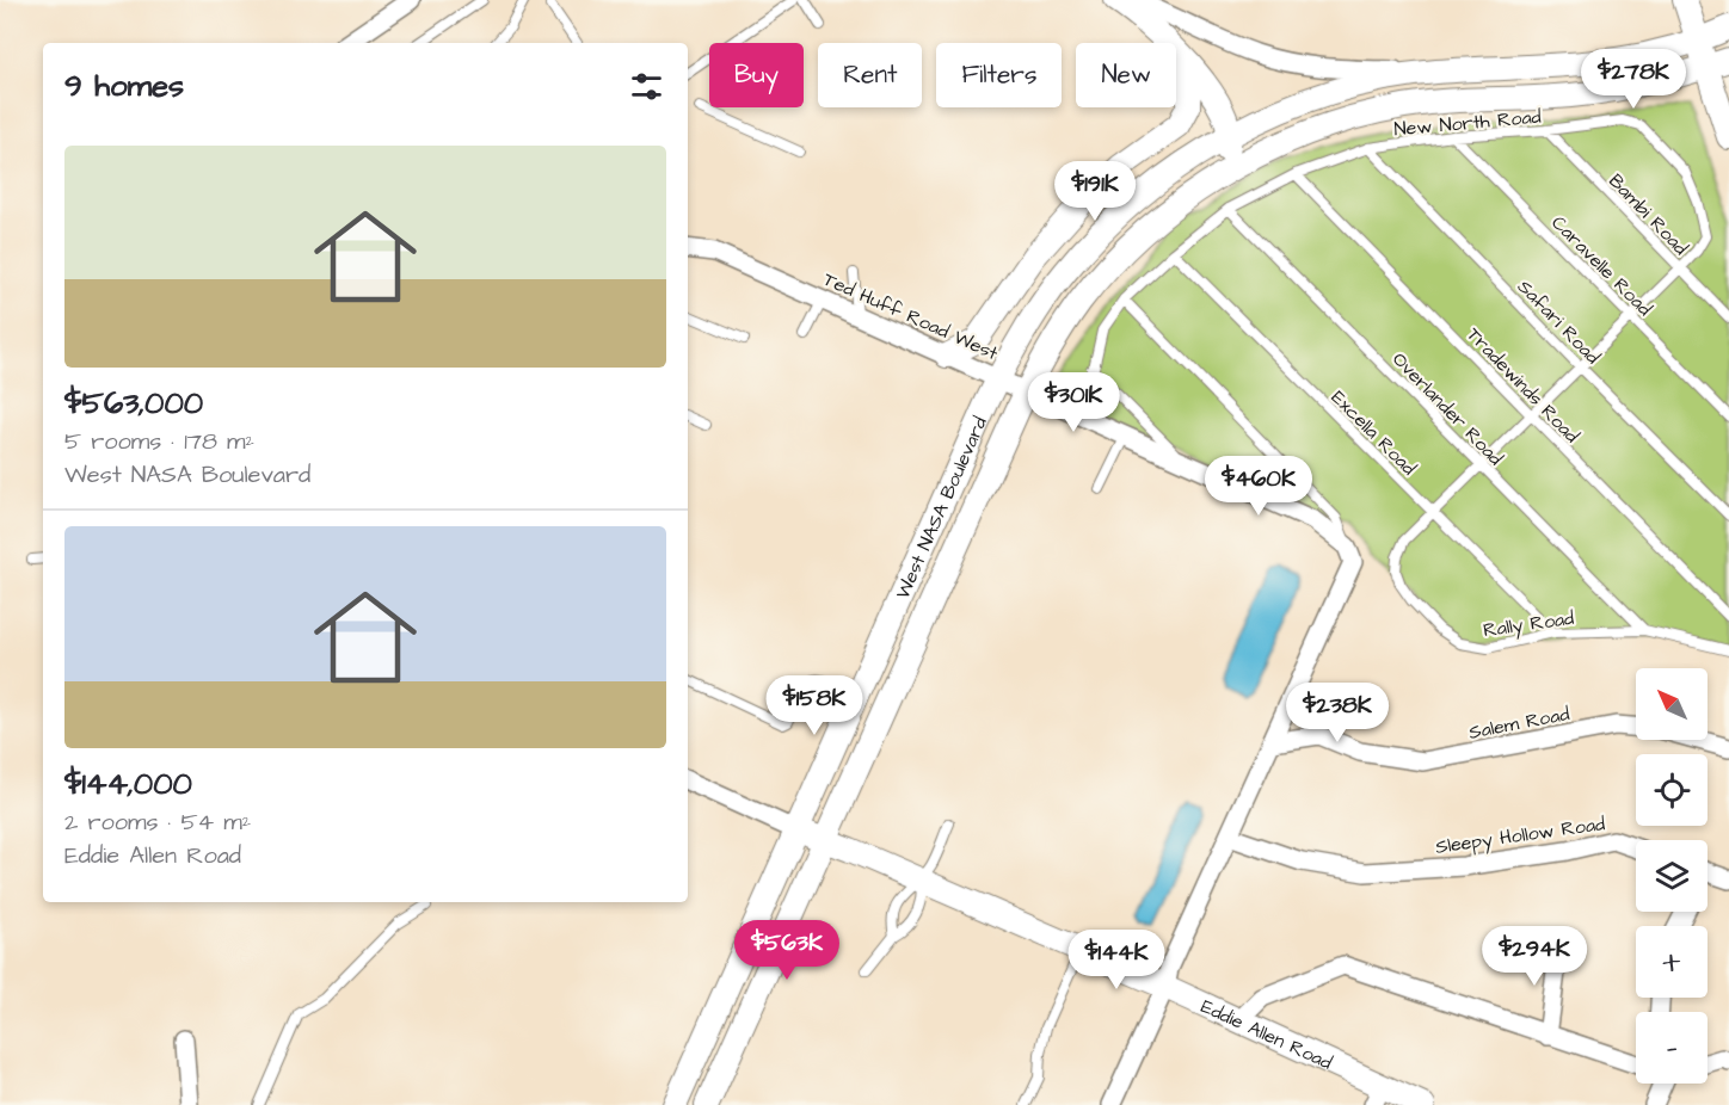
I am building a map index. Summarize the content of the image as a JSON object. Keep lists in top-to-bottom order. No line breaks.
{"streets":{"main road":["West NASA Boulevard","Eddie Allen Road"],"street":["Ted Huff Road West","Salem Road","Sleepy Hollow Road"],"lane":["New North Road","Bambi Road","Caravelle Road","Safari Road","Tradewinds Road","Overlander Road","Excella Road","Rally Road"]},"crossings":[["New North Road","Bambi Road"],["New North Road","Caravelle Road"],["New North Road","Ted Huff Road West"],["New North Road","Safari Road"],["New North Road","Tradewinds Road"],["New North Road","Overlander Road"],["New North Road","Excella Road"],["New North Road","Rally Road"],["Ted Huff Road West","West NASA Boulevard"],["Overlander Road","Rally Road"],["Excella Road","Rally Road"],["West NASA Boulevard","Eddie Allen Road"]],"north":"top left","page":{"chip":["Buy","Rent","Filters","New"],"heading":"9 homes","price":["$278K","$191K","$301K","$460K","$158K","$238K","$563K","$294K","$144K"],"list":[{"name":"$563,000","note":"5 rooms · 178 m² · West NASA Boulevard"},{"name":"$144,000","note":"2 rooms · 54 m² · Eddie Allen Road"}],"map_buttons":["+","−"]}}
